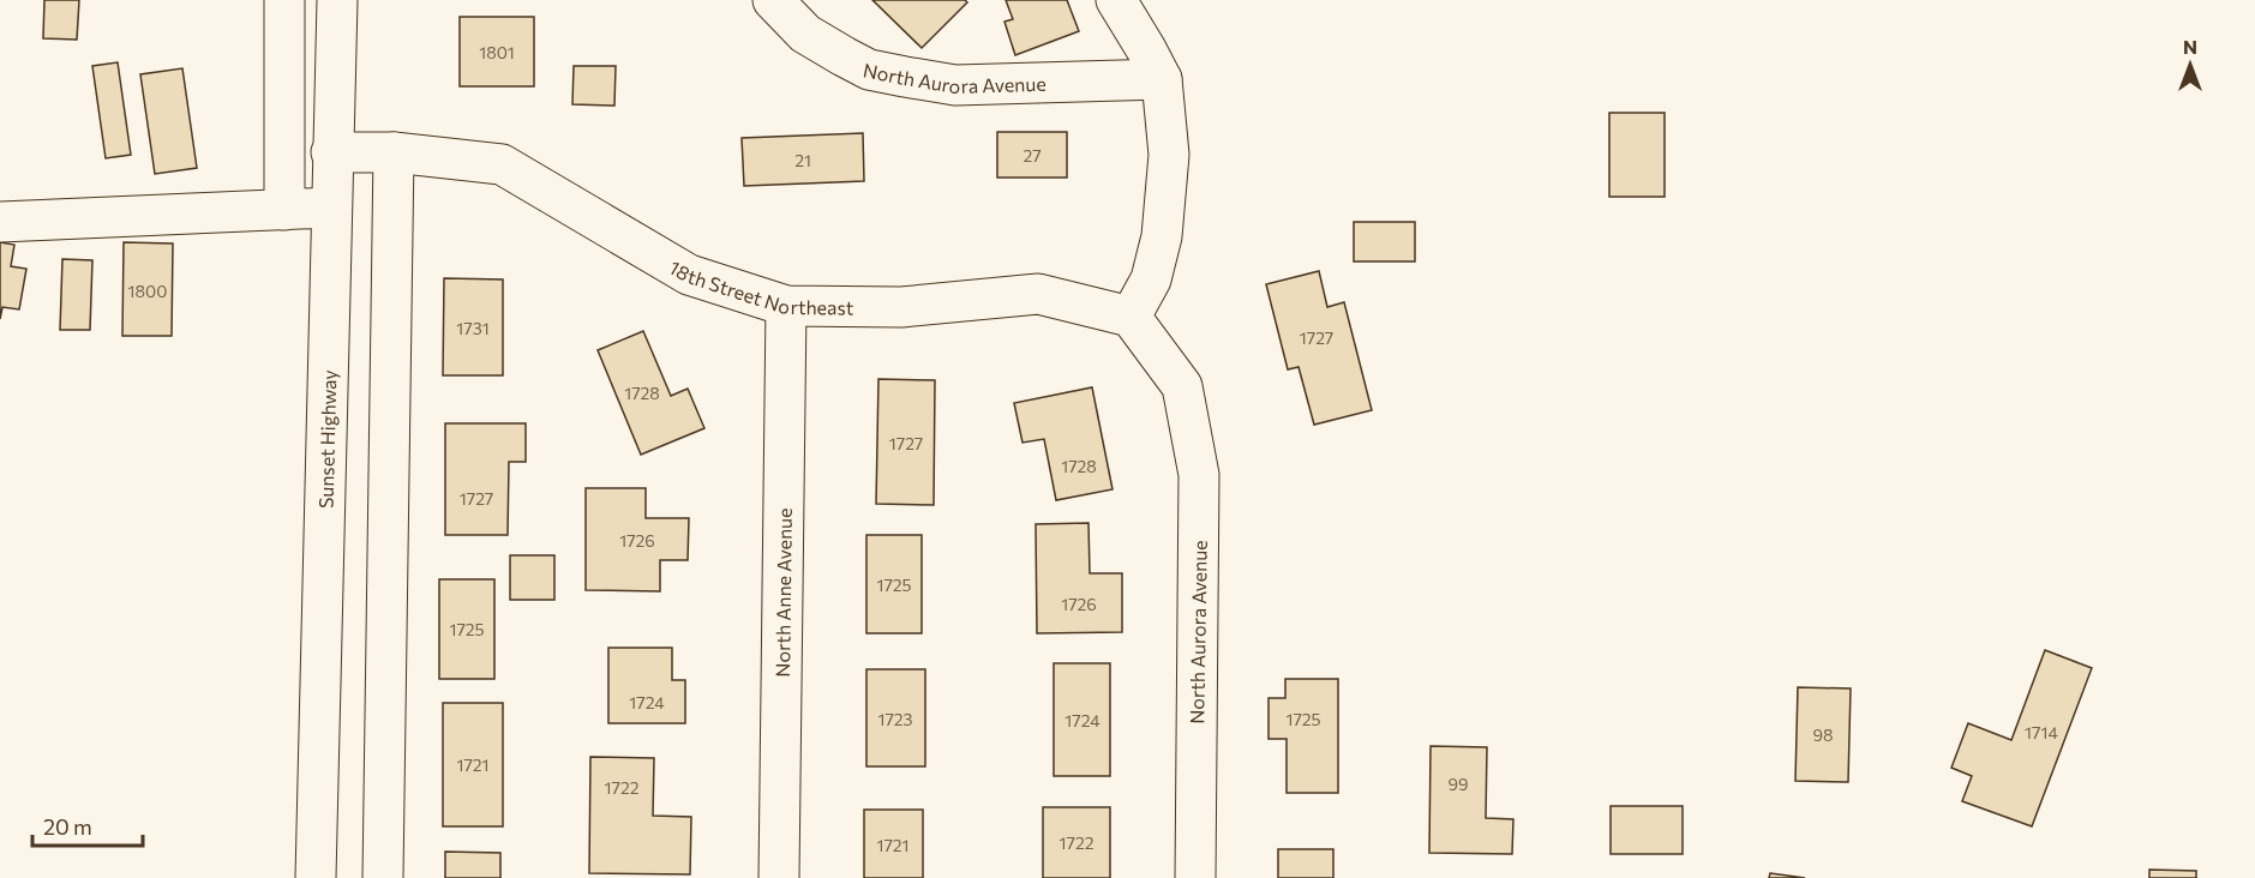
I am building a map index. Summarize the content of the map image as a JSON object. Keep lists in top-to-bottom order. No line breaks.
{"streets":{"main road":["North Aurora Avenue","18th Street Northeast","Sunset Highway","North Anne Avenue"]},"crossings":[["North Aurora Avenue","18th Street Northeast"],["18th Street Northeast","Sunset Highway"],["18th Street Northeast","North Anne Avenue"]],"house_numbers":["1801","27","21","1800","1731","1727","1728","1727","1728","1727","1726","1725","1726","1725","1724","1723","1725","1724","1714","98","1721","99","1722","1722","1721"],"scale_bar":"20 m","north":"top"}
